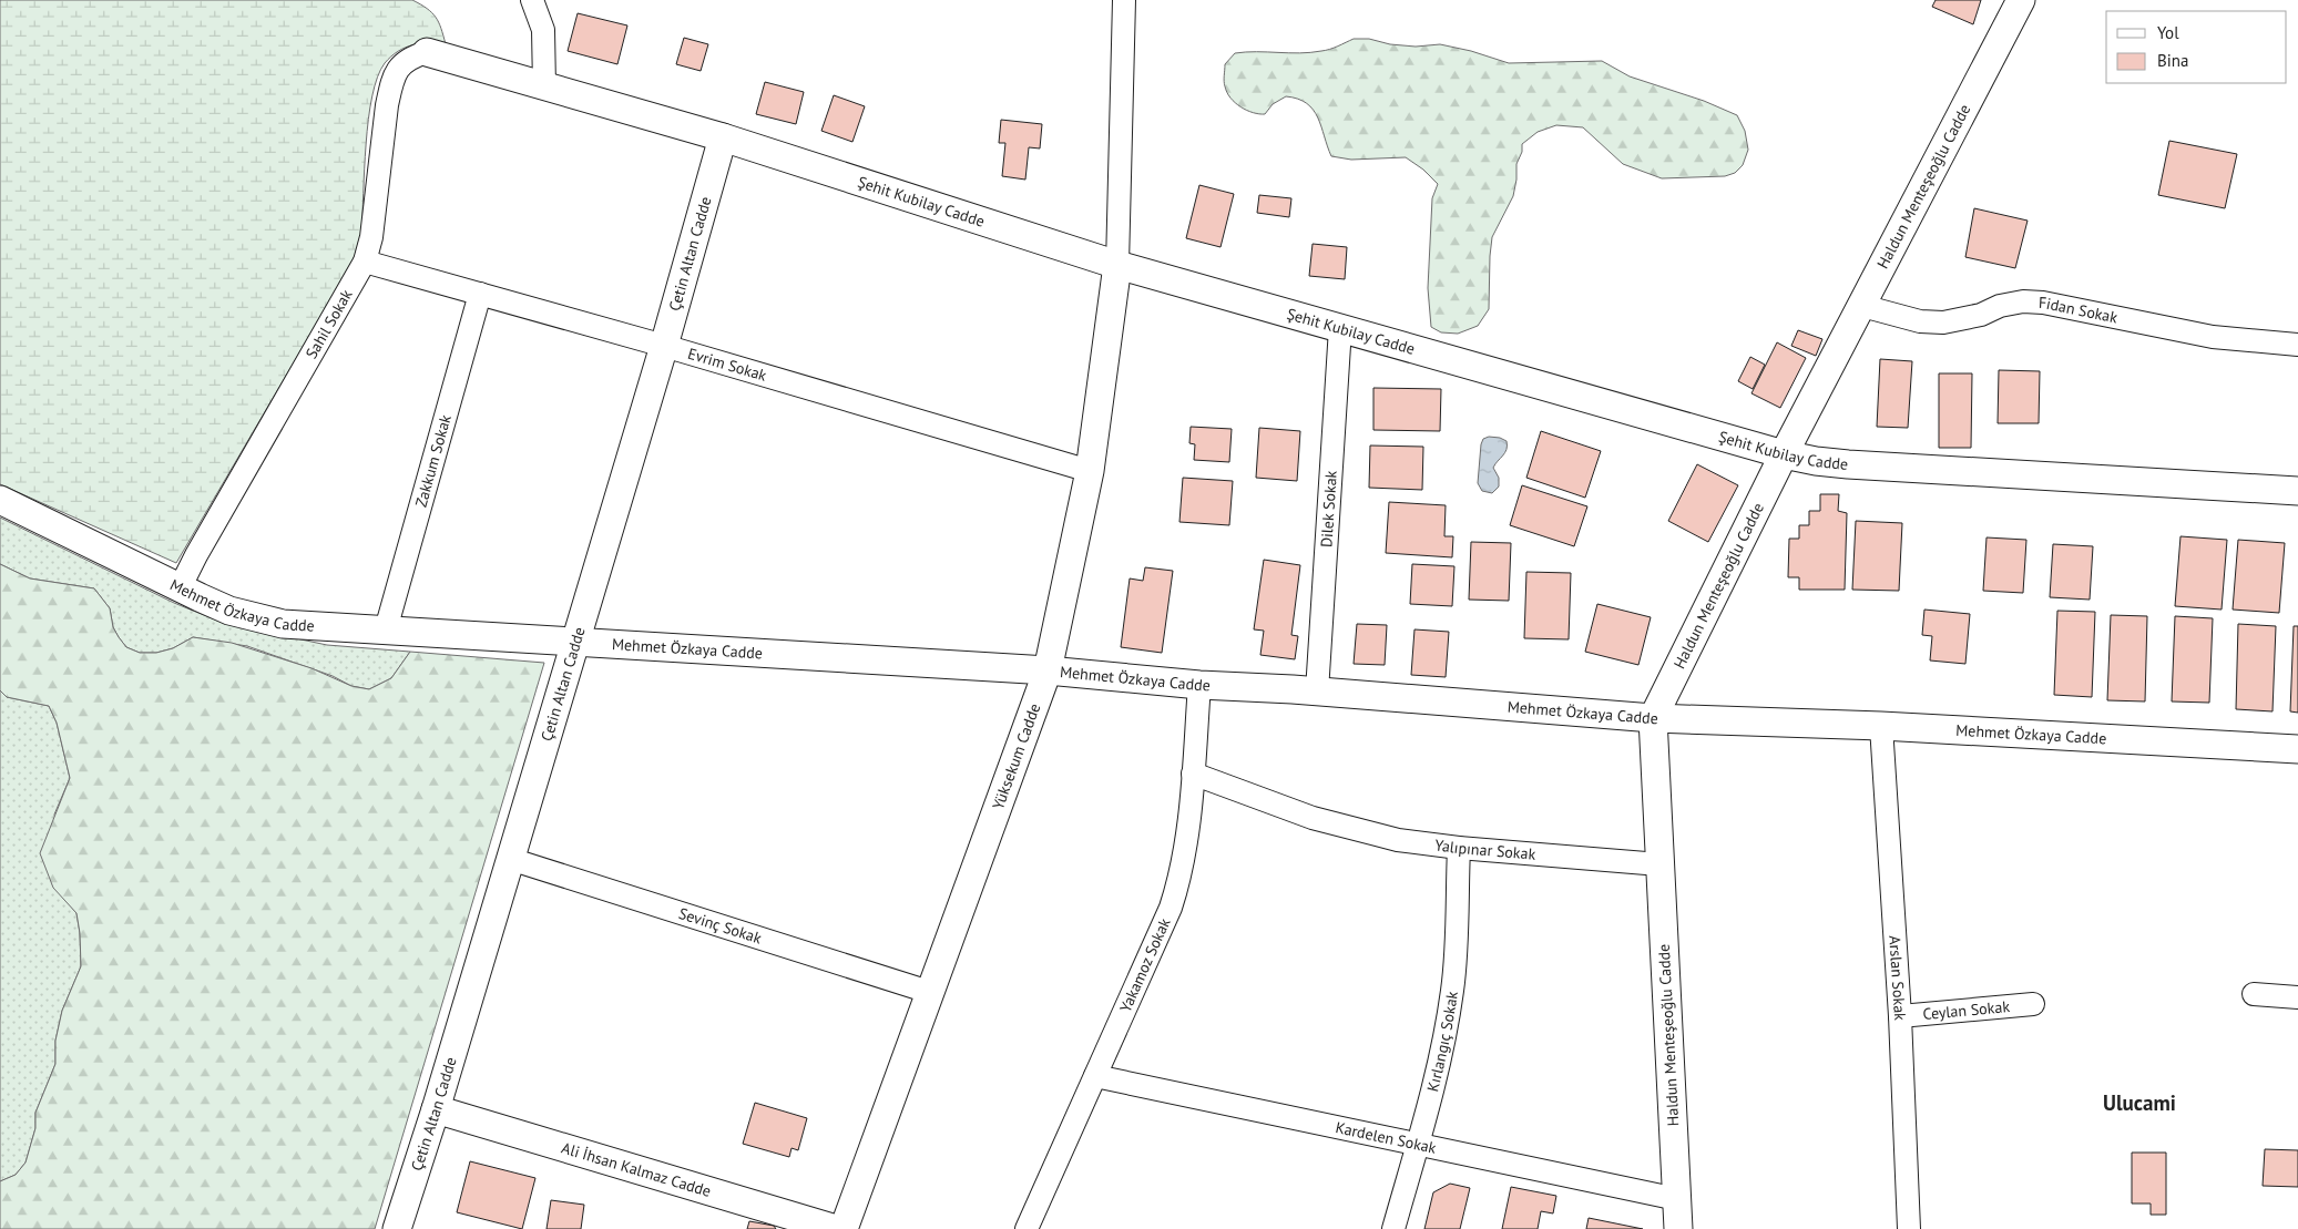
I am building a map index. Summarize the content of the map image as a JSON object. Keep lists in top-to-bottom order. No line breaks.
{"streets":{"street":["Haldun Menteşeoğlu Cadde","Şehit Kubilay Cadde","Çetin Altan Cadde","Fidan Sokak","Sahil Sokak","Evrim Sokak","Zakkum Sokak","Dilek Sokak","Mehmet Özkaya Cadde","Yüksekum Cadde","Yalıpınar Sokak","Sevinç Sokak","Yakamoz Sokak","Arslan Sokak","Ceylan Sokak","Kırlangıç Sokak","Kardelen Sokak","Ali İhsan Kalmaz Cadde"]},"crossings":[["Haldun Menteşeoğlu Cadde","Şehit Kubilay Cadde"],["Haldun Menteşeoğlu Cadde","Fidan Sokak"],["Haldun Menteşeoğlu Cadde","Mehmet Özkaya Cadde"],["Haldun Menteşeoğlu Cadde","Yalıpınar Sokak"],["Haldun Menteşeoğlu Cadde","Kardelen Sokak"],["Şehit Kubilay Cadde","Çetin Altan Cadde"],["Şehit Kubilay Cadde","Sahil Sokak"],["Şehit Kubilay Cadde","Dilek Sokak"],["Şehit Kubilay Cadde","Yüksekum Cadde"],["Çetin Altan Cadde","Evrim Sokak"],["Çetin Altan Cadde","Mehmet Özkaya Cadde"],["Çetin Altan Cadde","Sevinç Sokak"],["Çetin Altan Cadde","Ali İhsan Kalmaz Cadde"],["Sahil Sokak","Evrim Sokak"],["Sahil Sokak","Mehmet Özkaya Cadde"],["Evrim Sokak","Zakkum Sokak"],["Evrim Sokak","Yüksekum Cadde"],["Zakkum Sokak","Mehmet Özkaya Cadde"],["Dilek Sokak","Mehmet Özkaya Cadde"],["Mehmet Özkaya Cadde","Yüksekum Cadde"],["Mehmet Özkaya Cadde","Yakamoz Sokak"],["Mehmet Özkaya Cadde","Arslan Sokak"],["Yüksekum Cadde","Sevinç Sokak"],["Yalıpınar Sokak","Yakamoz Sokak"],["Yalıpınar Sokak","Kırlangıç Sokak"],["Yakamoz Sokak","Kardelen Sokak"],["Arslan Sokak","Ceylan Sokak"],["Kırlangıç Sokak","Kardelen Sokak"]],"districts":["Ulucami"],"legend":["Yol","Bina"]}
